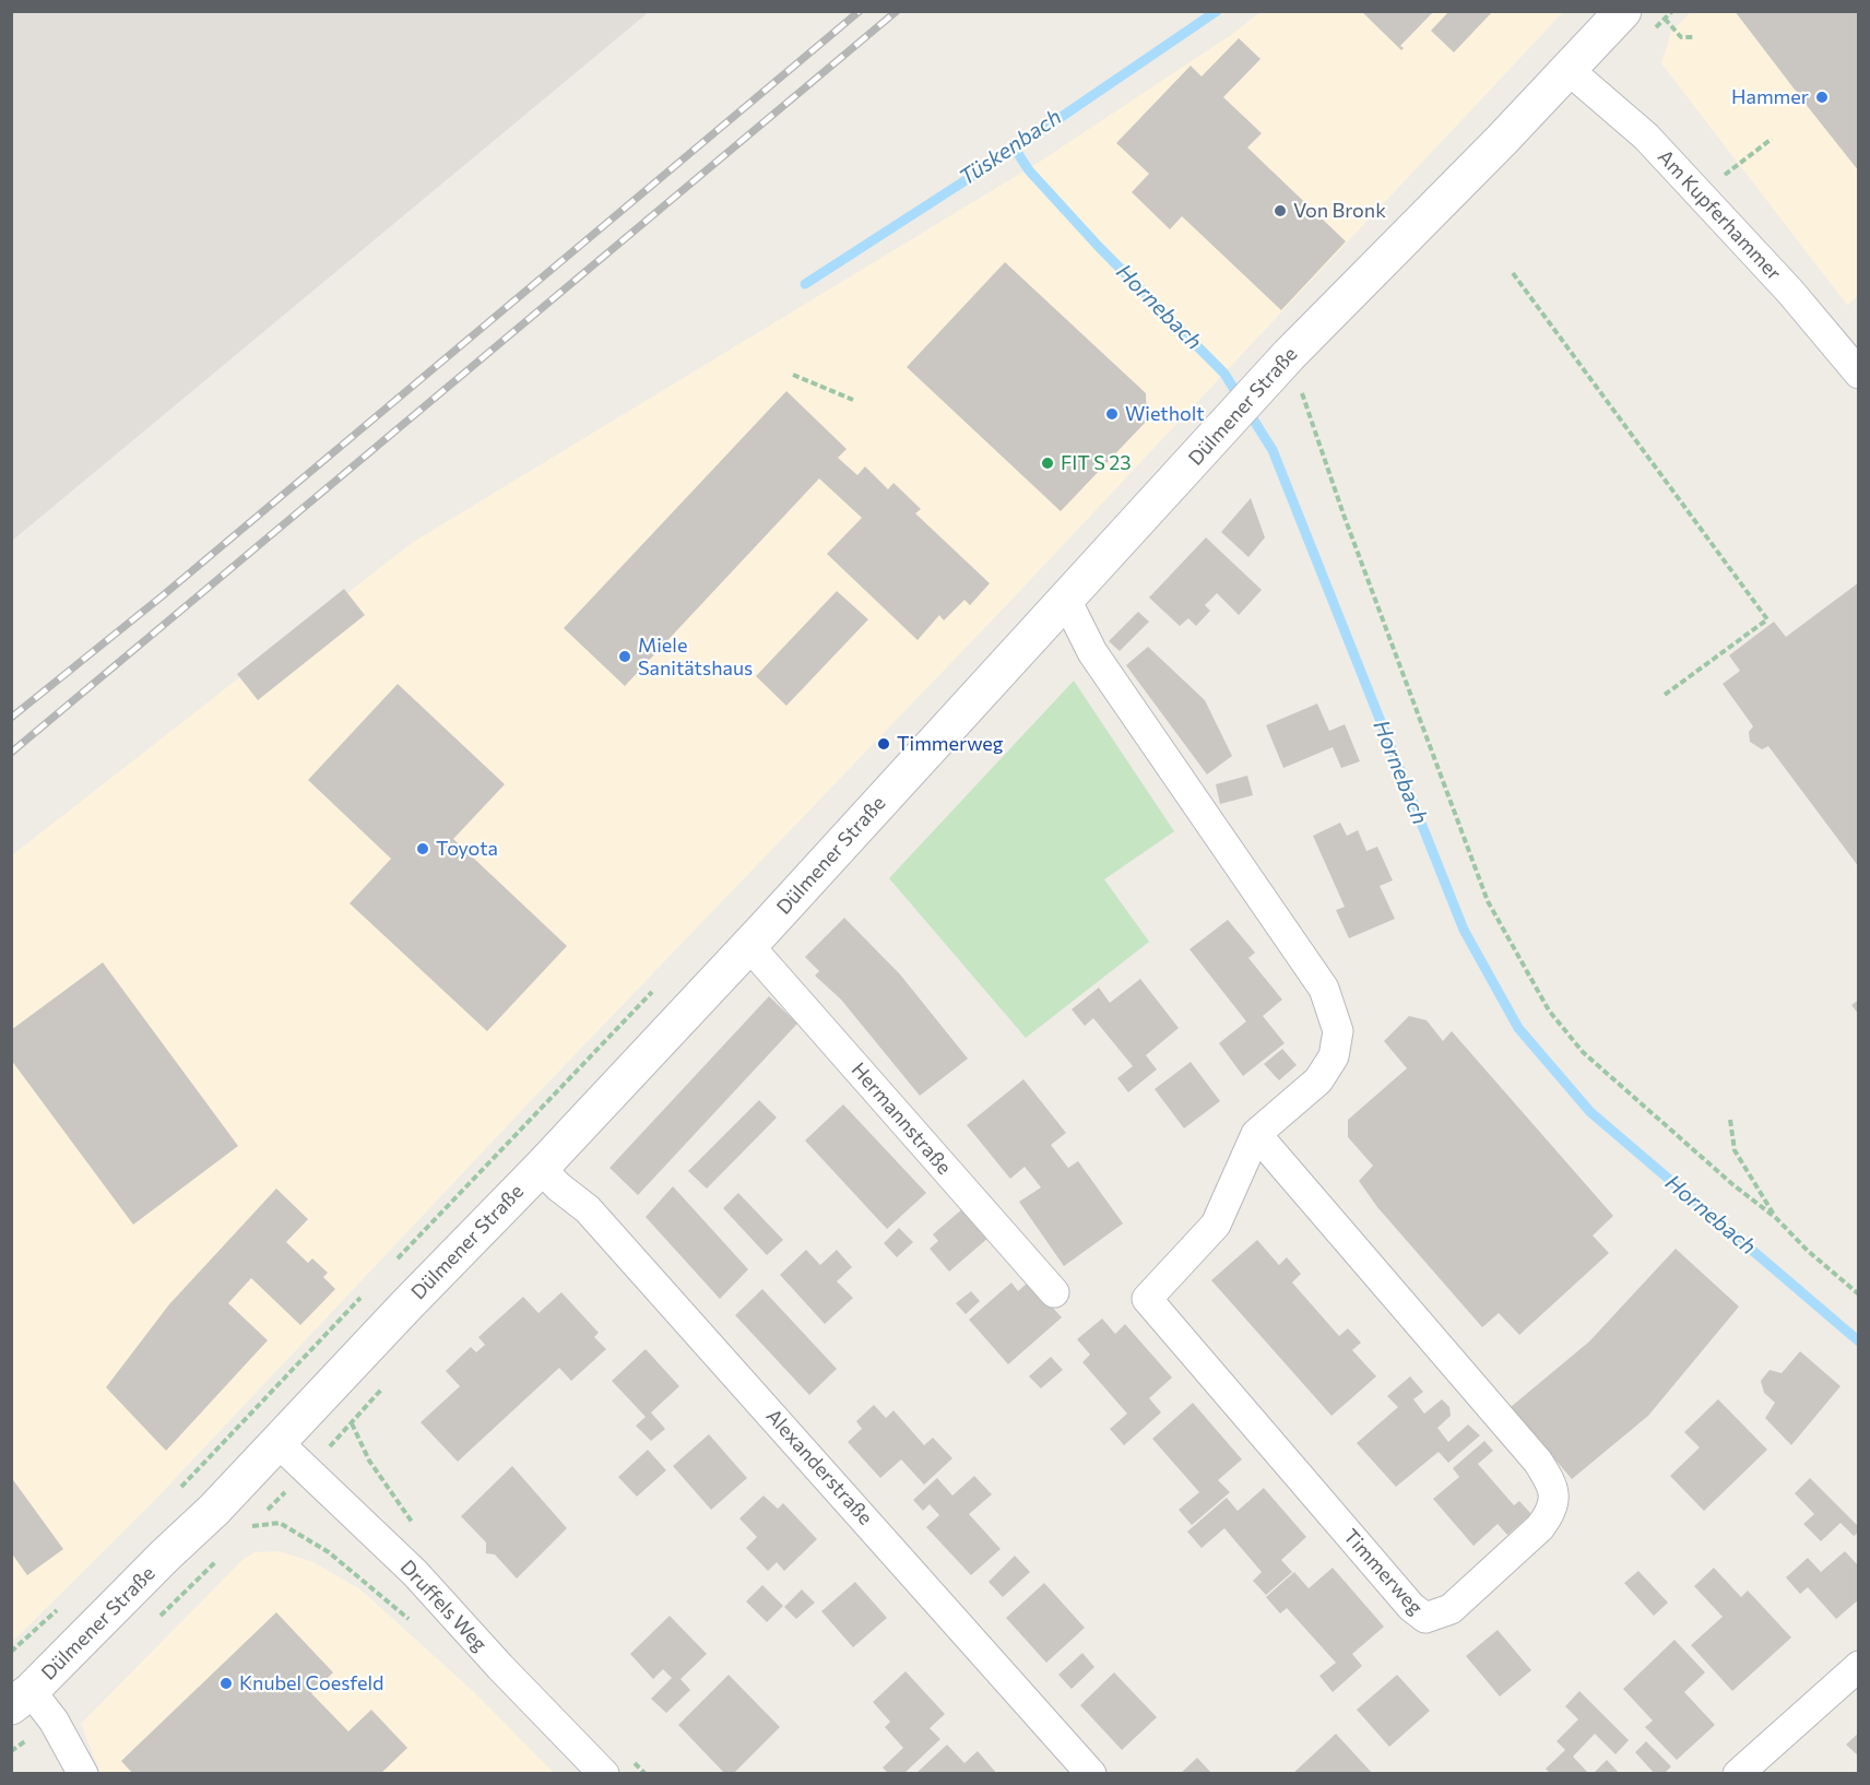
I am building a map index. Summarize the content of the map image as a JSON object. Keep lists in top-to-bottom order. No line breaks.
{"streets":{"street":["Am Kupferhammer","Dülmener Straße","Hermannstraße","Alexanderstraße","Timmerweg","Druffels Weg"]},"crossings":[["Am Kupferhammer","Dülmener Straße"],["Dülmener Straße","Hermannstraße"],["Dülmener Straße","Alexanderstraße"],["Dülmener Straße","Timmerweg"],["Dülmener Straße","Druffels Weg"]],"water":["Tüskenbach","Hornebach"],"places":["Hammer","Von Bronk","Wietholt","FIT S 23","Miele Sanitätshaus","Timmerweg","Toyota","Knubel Coesfeld"]}
